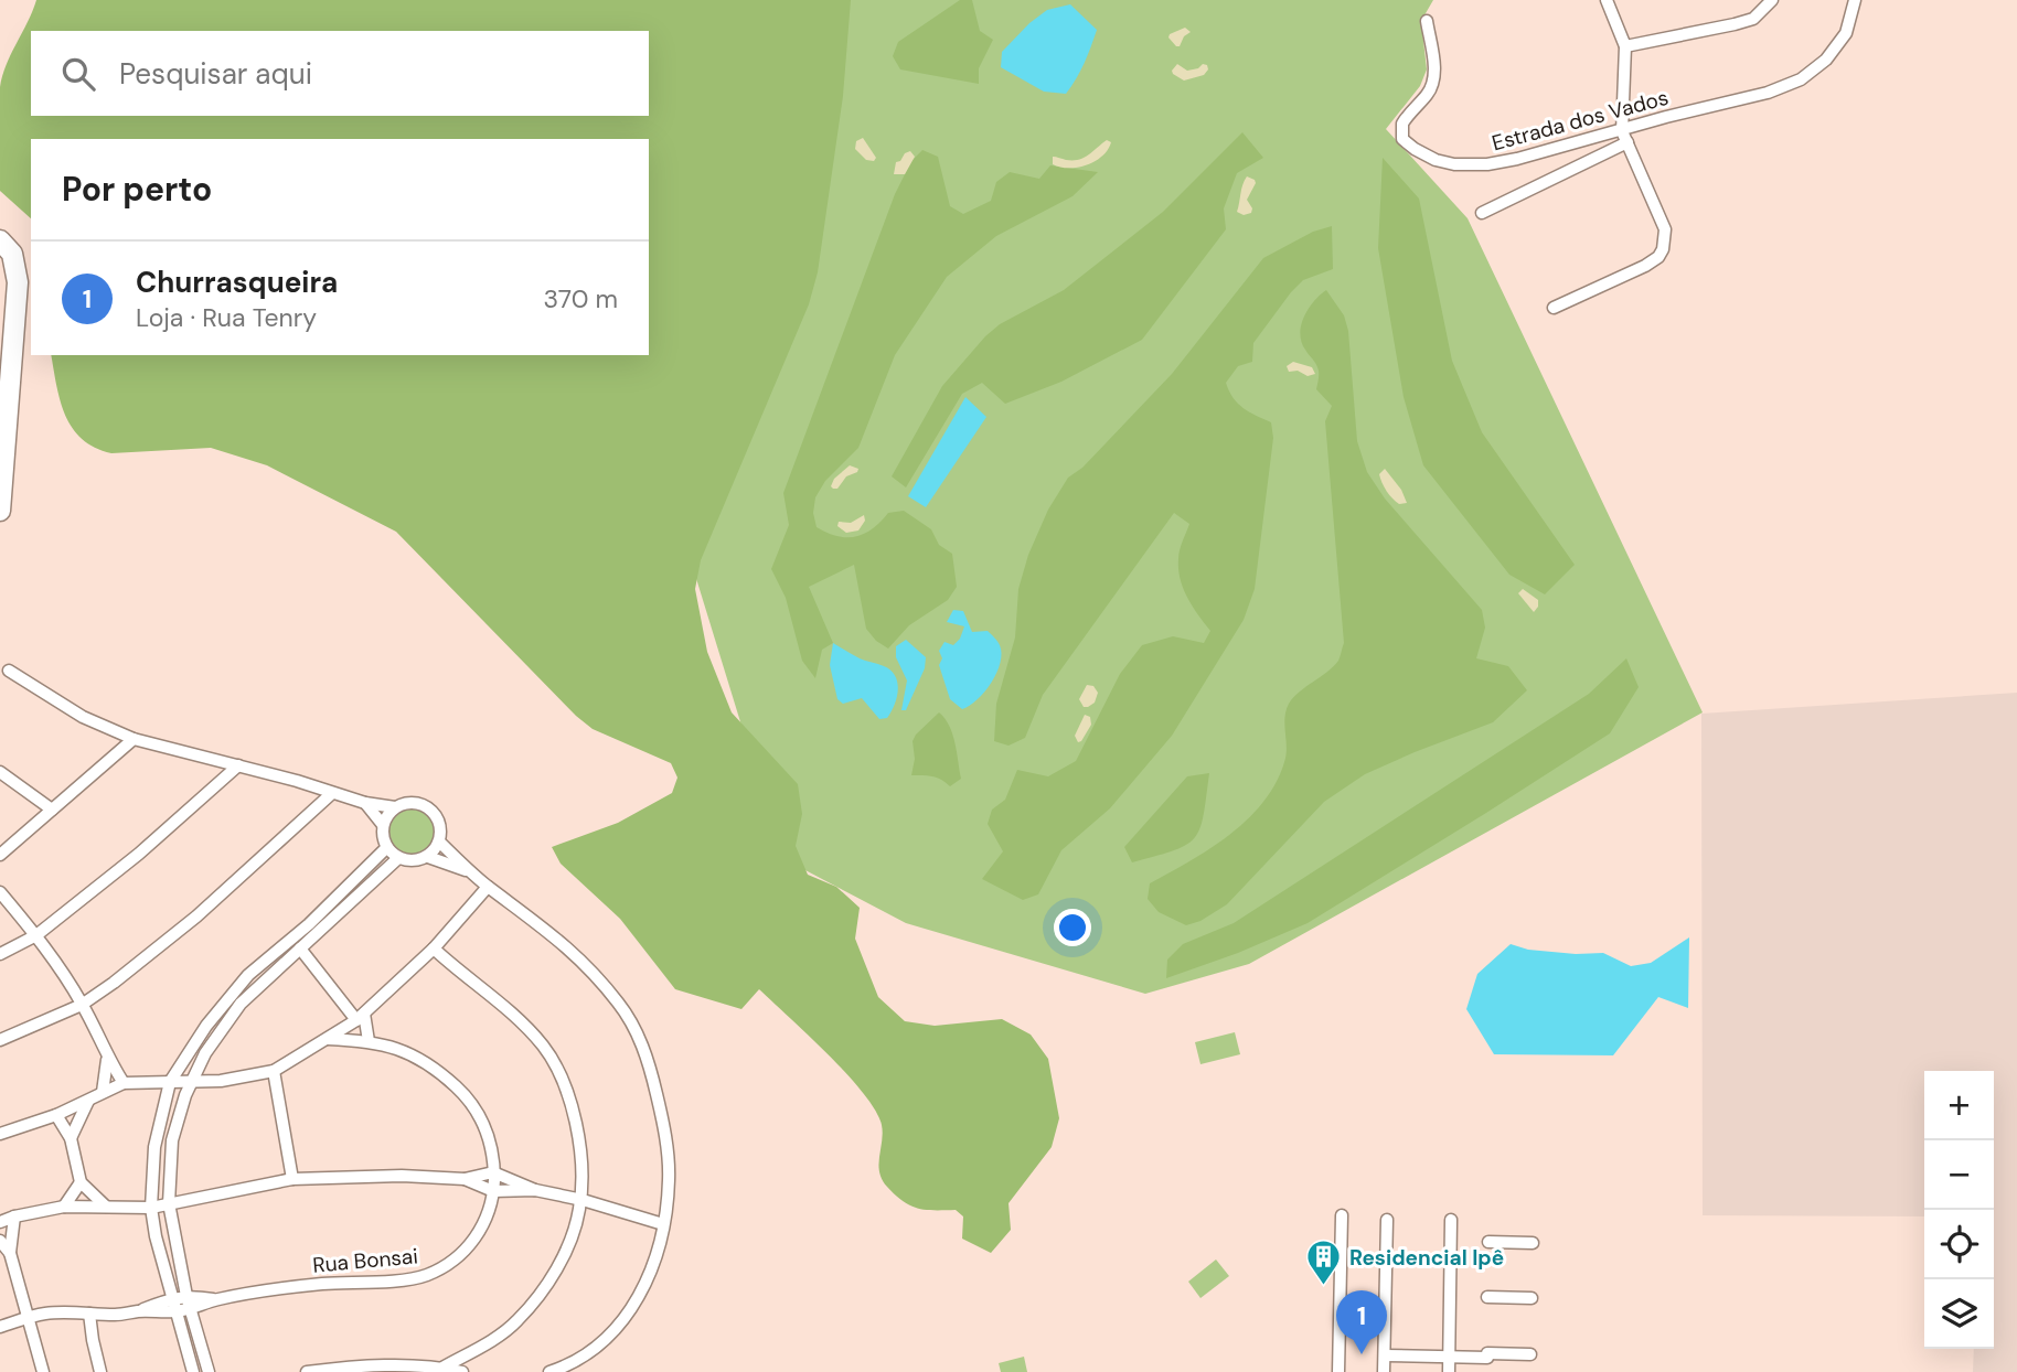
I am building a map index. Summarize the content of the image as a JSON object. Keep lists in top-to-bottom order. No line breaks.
{"streets":{"street":["Estrada dos Vados","Rua Bonsai"]},"places":{"building":["Residencial Ipê"]},"page":{"search":"Pesquisar aqui","heading":"Por perto","list":[{"mark":"1","name":"Churrasqueira","note":"Loja · Rua Tenry","value":"370 m"}],"map_buttons":["+","−"],"pins":"1"}}
